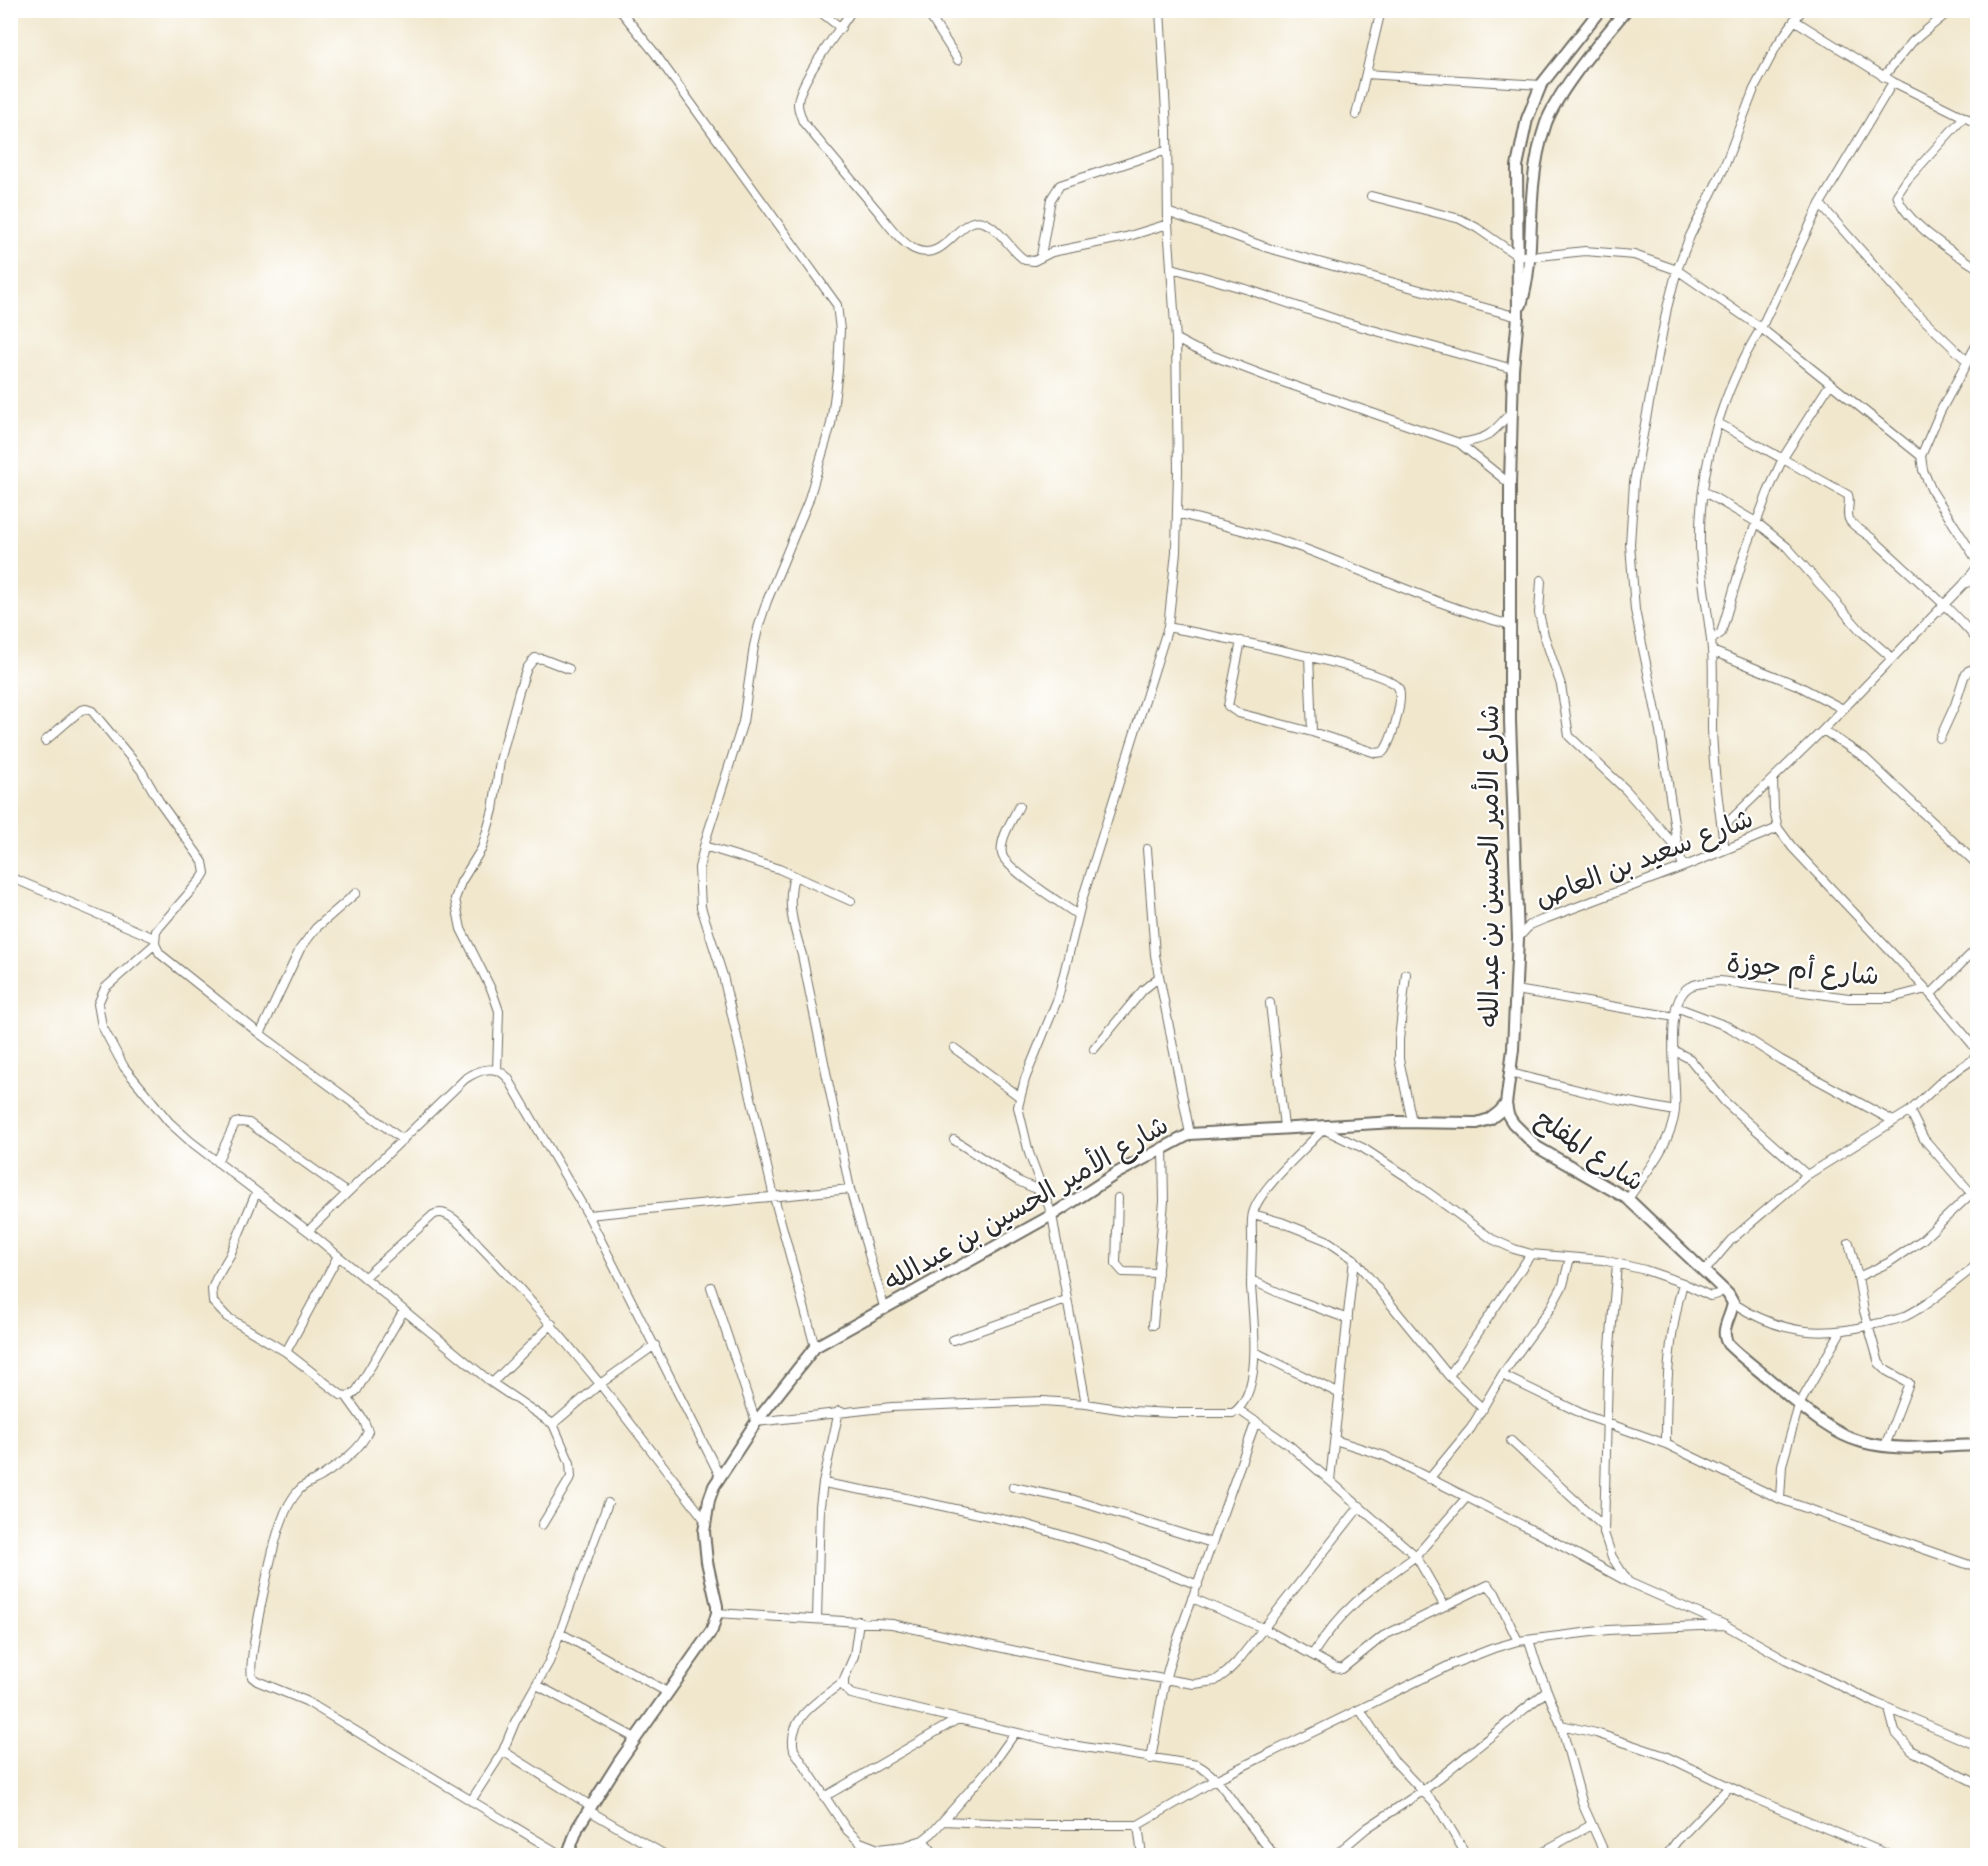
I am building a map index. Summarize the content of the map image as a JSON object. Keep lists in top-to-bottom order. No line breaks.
{"streets":{"street":["شارع سعيد بن العاص","شارع الأمير الحسين بن عبدالله","شارع أم جوزة","شارع المفلح"]},"crossings":[["شارع سعيد بن العاص","شارع الأمير الحسين بن عبدالله"],["شارع سعيد بن العاص","شارع أم جوزة"],["شارع الأمير الحسين بن عبدالله","شارع المفلح"],["شارع أم جوزة","شارع المفلح"]]}
